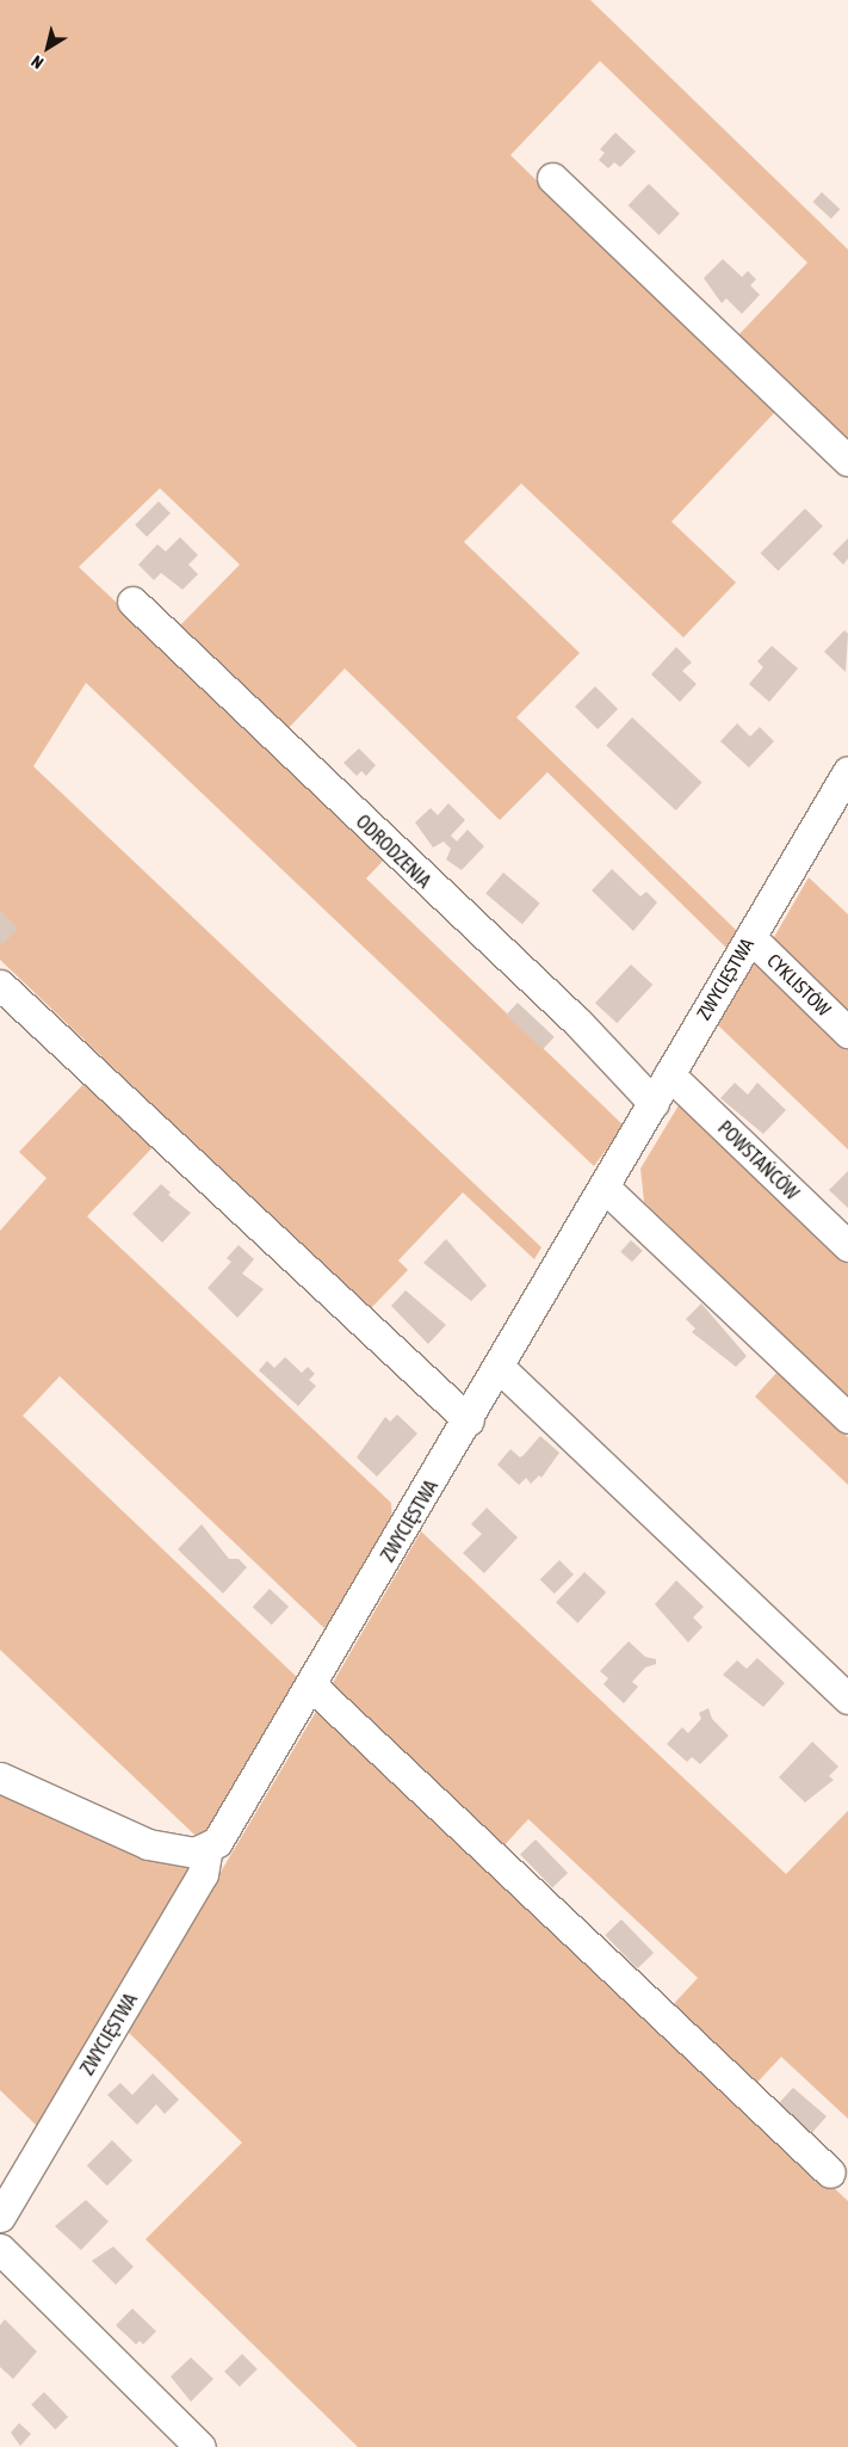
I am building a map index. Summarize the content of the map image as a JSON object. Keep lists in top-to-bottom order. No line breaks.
{"streets":{"street":["ODRODZENIA","ZWYCIĘSTWA","CYKLISTÓW","POWSTAŃCÓW"]},"crossings":[["ODRODZENIA","ZWYCIĘSTWA"],["ZWYCIĘSTWA","CYKLISTÓW"],["ZWYCIĘSTWA","POWSTAŃCÓW"]],"north":"bottom left"}
